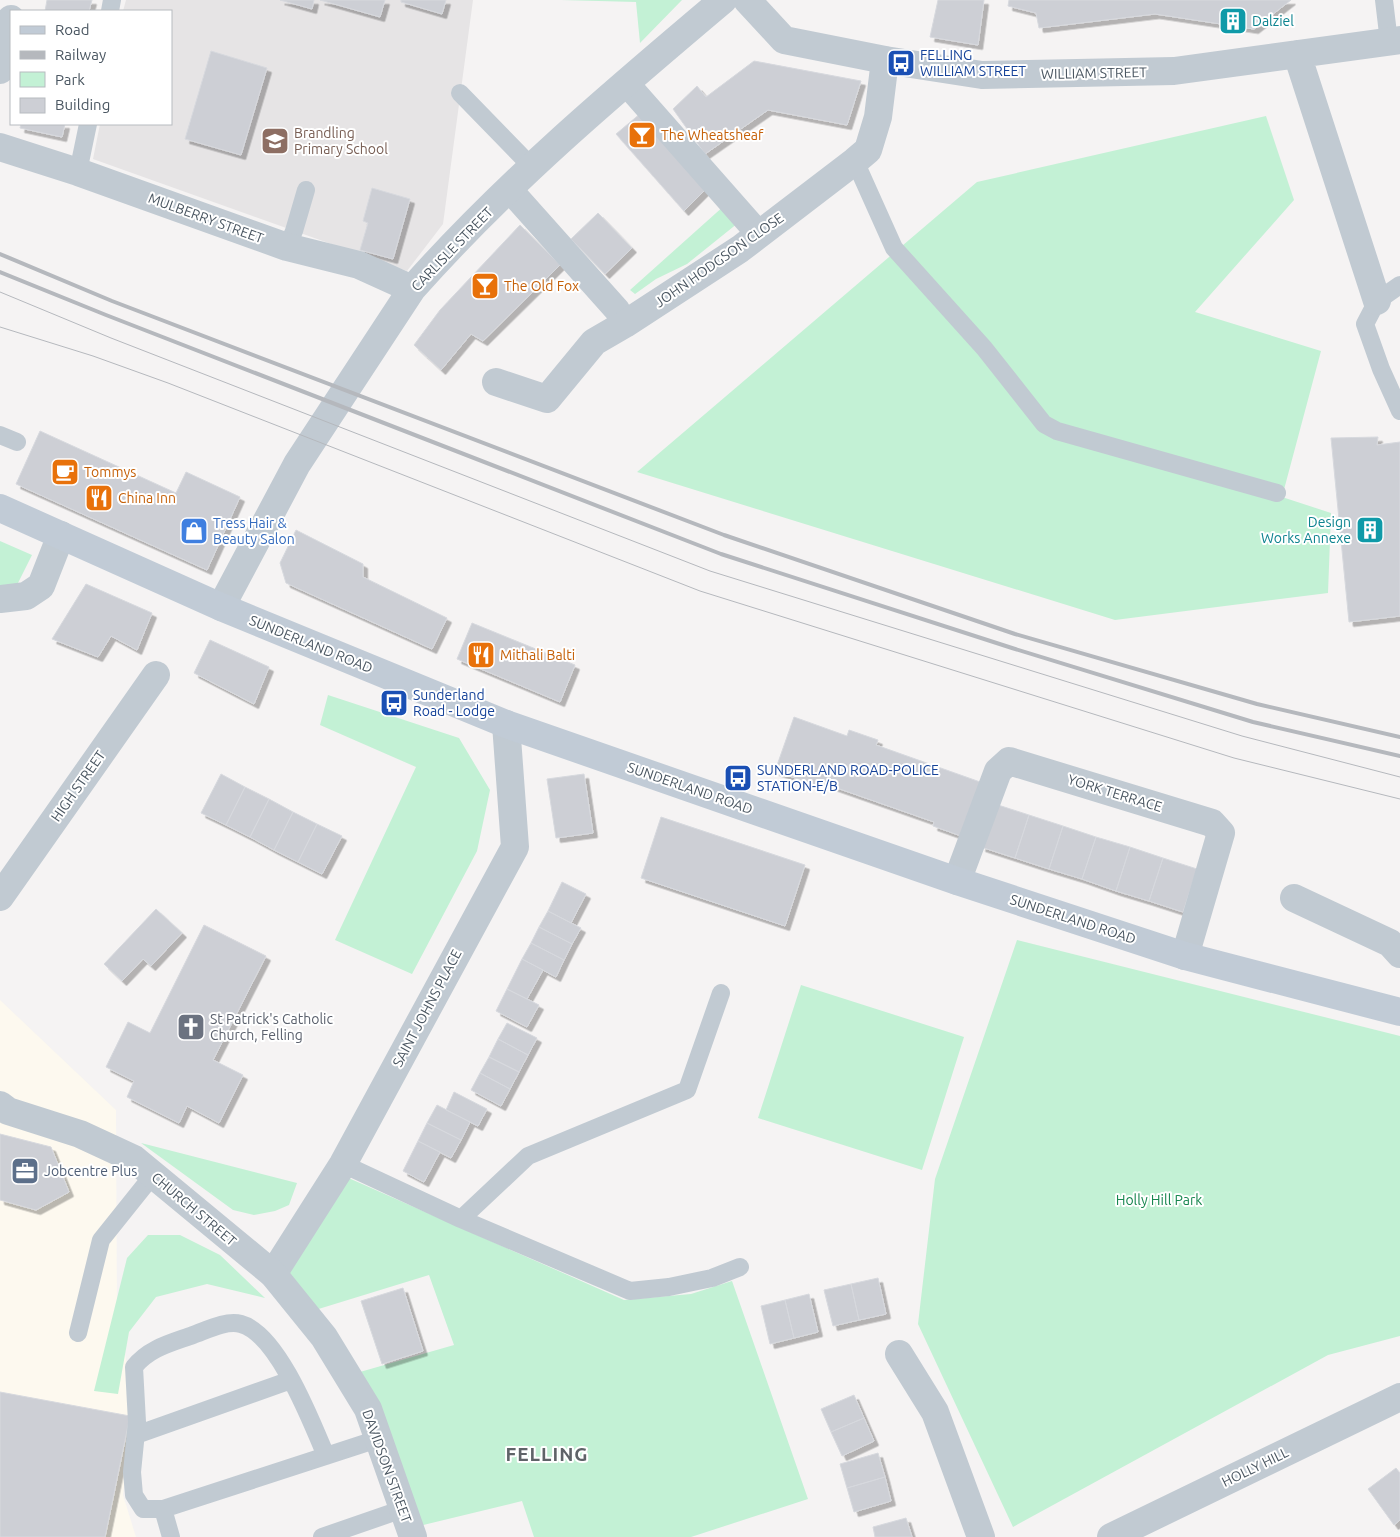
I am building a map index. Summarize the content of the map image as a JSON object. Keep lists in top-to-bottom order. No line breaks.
{"streets":{"main road":["SUNDERLAND ROAD"],"street":["WILLIAM STREET","MULBERRY STREET","CARLISLE STREET","JOHN HODGSON CLOSE","HIGH STREET","YORK TERRACE","SAINT JOHNS PLACE","CHURCH STREET","DAVIDSON STREET","HOLLY HILL"]},"crossings":[["WILLIAM STREET","JOHN HODGSON CLOSE"],["MULBERRY STREET","CARLISLE STREET"],["CARLISLE STREET","SUNDERLAND ROAD"],["SUNDERLAND ROAD","YORK TERRACE"],["SUNDERLAND ROAD","SAINT JOHNS PLACE"],["SAINT JOHNS PLACE","CHURCH STREET"],["SAINT JOHNS PLACE","DAVIDSON STREET"],["CHURCH STREET","DAVIDSON STREET"]],"districts":["FELLING"],"parks":["Holly Hill Park"],"places":{"building":["Dalziel","Design Works Annexe"],"bus stop":["FELLING WILLIAM STREET","Sunderland Road - Lodge","SUNDERLAND ROAD-POLICE STATION-E/B"],"bar":["The Wheatsheaf","The Old Fox"],"school or university":["Brandling Primary School"],"cafe":["Tommys"],"restaurant":["China Inn","Mithali Balti"],"shop":["Tress Hair & Beauty Salon"],"church":["St Patrick's Catholic Church, Felling"],"office":["Jobcentre Plus"]},"legend":["Road","Railway","Park","Building"]}
